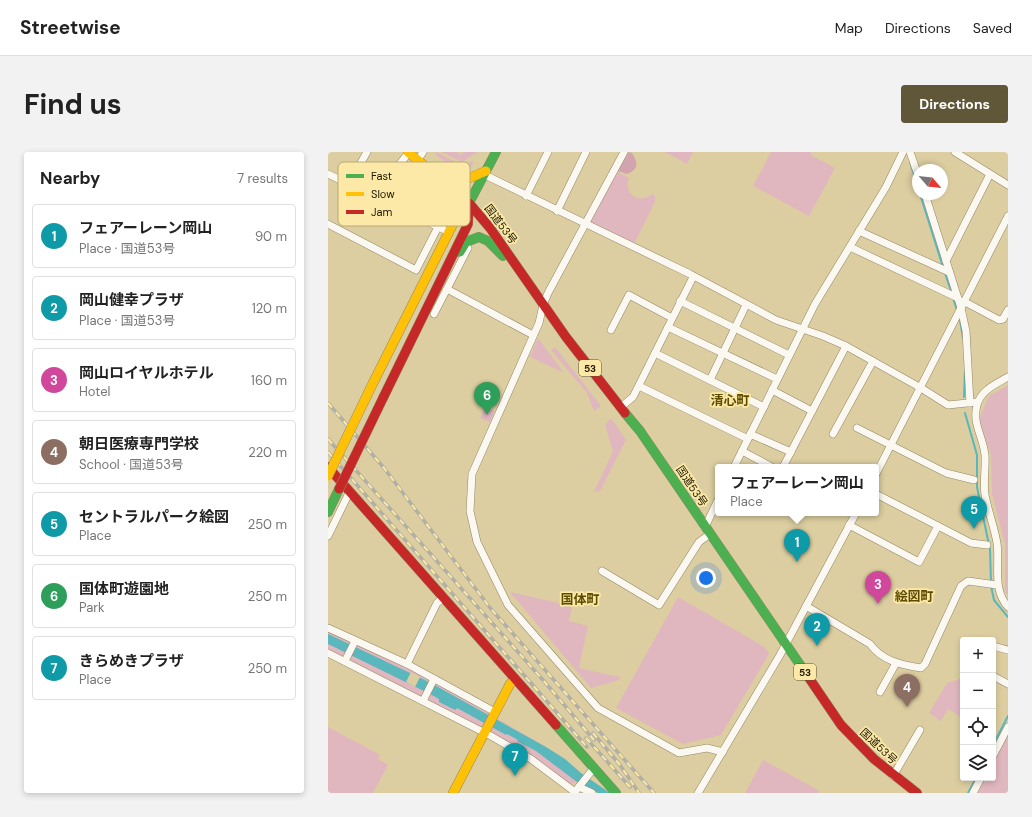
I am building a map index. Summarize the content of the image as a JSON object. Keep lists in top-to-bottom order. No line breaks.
{"streets":{"main road":["国道53号","53"]},"districts":["清心町","絵図町","国体町"],"legend":["Fast","Slow","Jam"],"north":"bottom right","page":{"header":"Streetwise","nav":["Map","Directions","Saved"],"buttons":"Directions","title":"Find us","heading":["Nearby","7 results"],"list":[{"mark":"1","name":"フェアーレーン岡山","note":"Place · 国道53号","value":"90 m"},{"mark":"2","name":"岡山健幸プラザ","note":"Place · 国道53号","value":"120 m"},{"mark":"3","name":"岡山ロイヤルホテル","note":"Hotel","value":"160 m"},{"mark":"4","name":"朝日医療専門学校","note":"School · 国道53号","value":"220 m"},{"mark":"5","name":"セントラルパーク絵図","note":"Place","value":"250 m"},{"mark":"6","name":"国体町遊園地","note":"Park","value":"250 m"},{"mark":"7","name":"きらめきプラザ","note":"Place","value":"250 m"}],"pins":["6","5","1","3","2","4","7"],"popup":["フェアーレーン岡山","Place"],"map_buttons":["+","−"]}}
